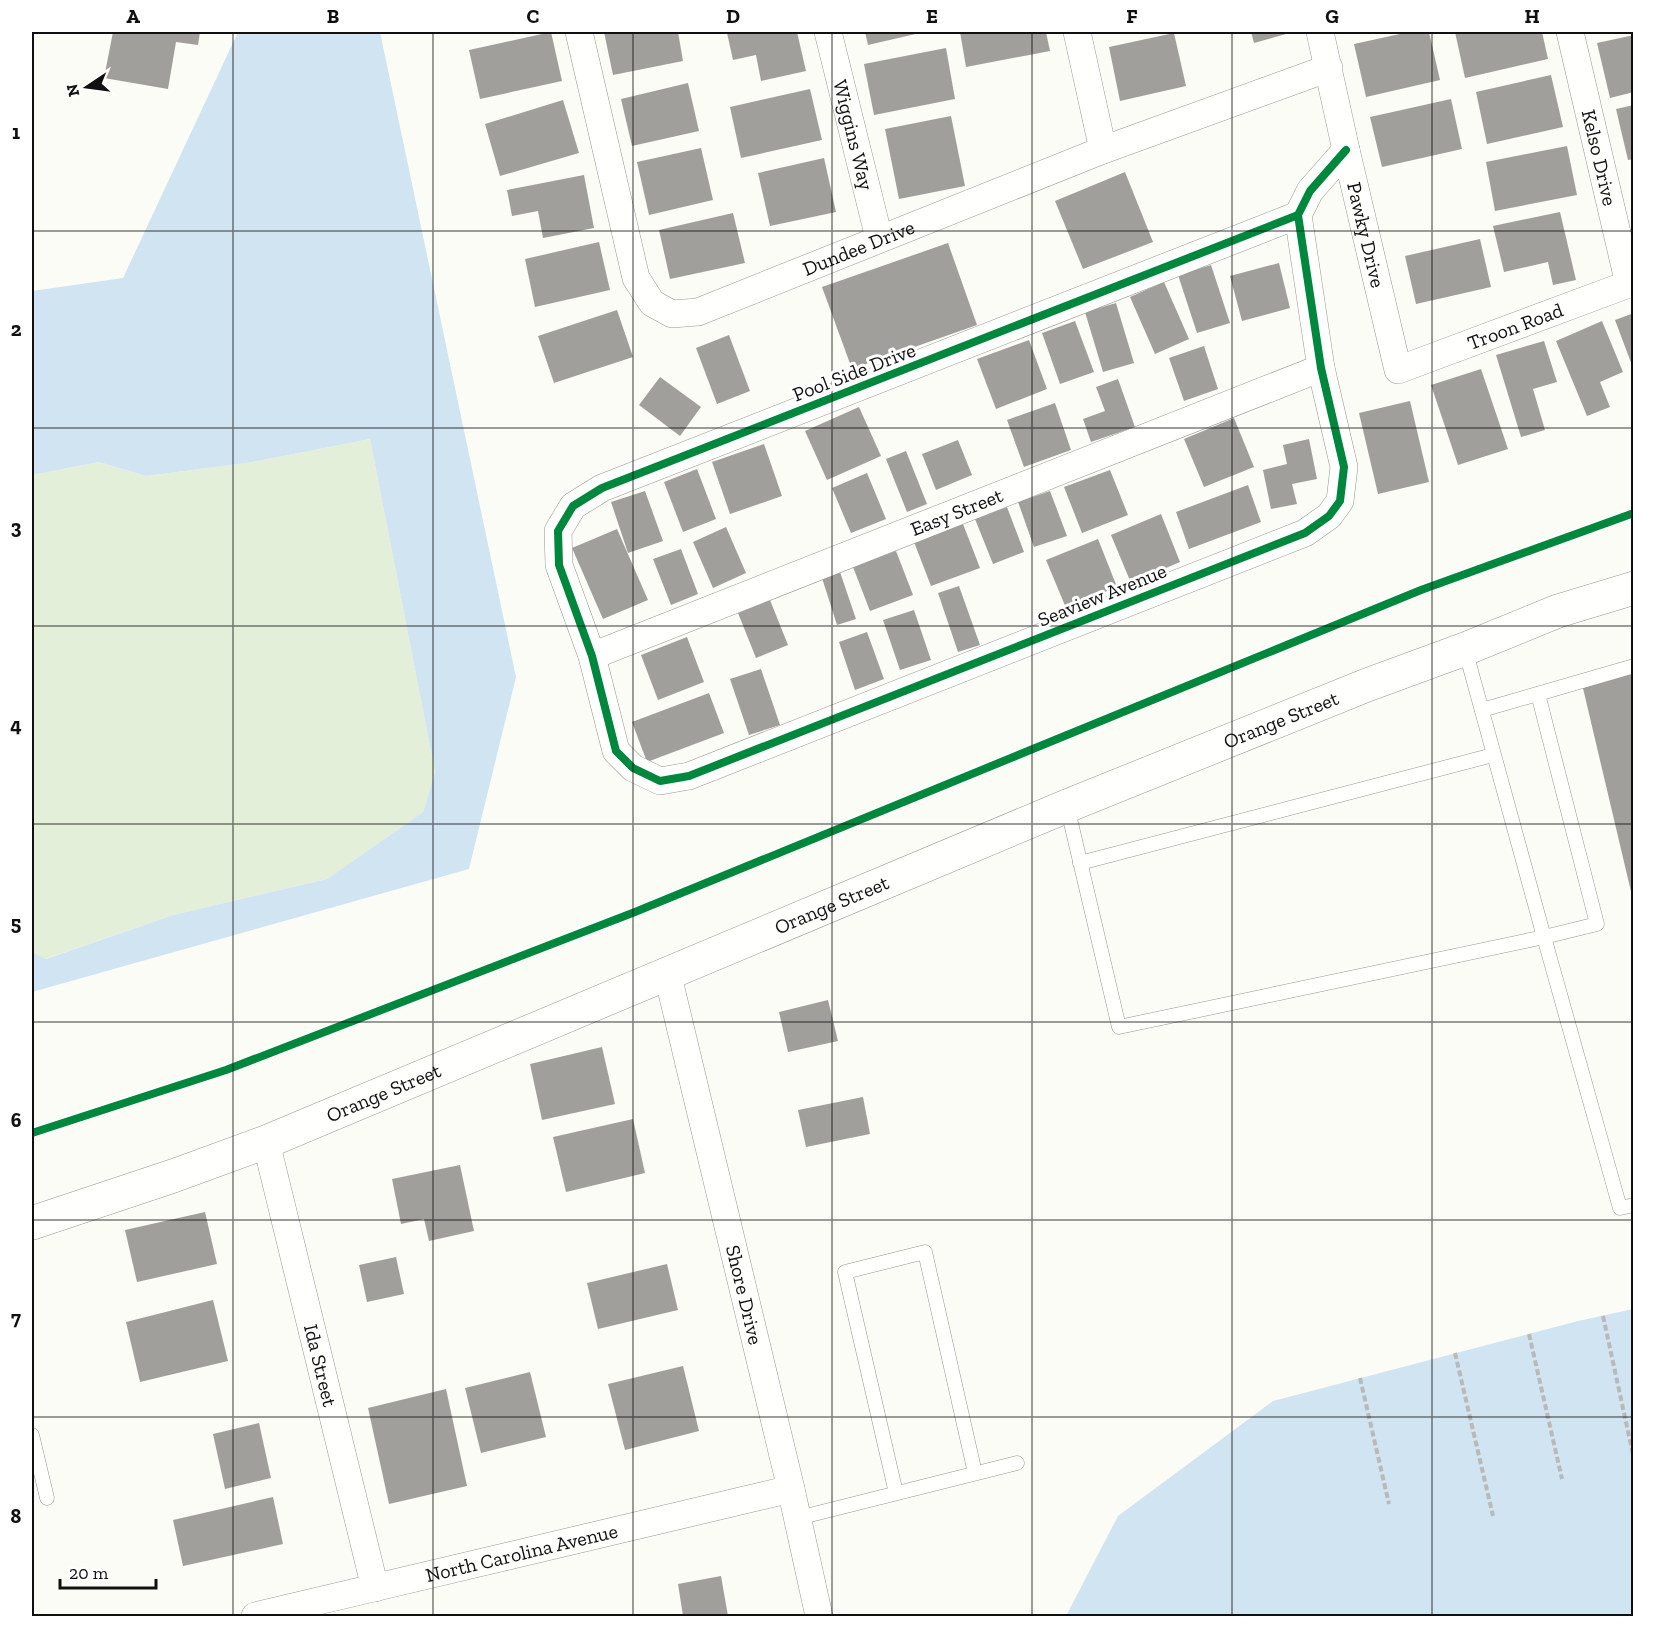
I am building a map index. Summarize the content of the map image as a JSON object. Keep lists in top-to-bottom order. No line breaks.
{"streets":{"street":["Wiggins Way","Kelso Drive","Pawky Drive","Dundee Drive","Troon Road","Pool Side Drive","Easy Street","Seaview Avenue","Orange Street","Shore Drive","Ida Street","North Carolina Avenue"]},"crossings":[["Wiggins Way","Dundee Drive"],["Kelso Drive","Troon Road"],["Pawky Drive","Dundee Drive"],["Pawky Drive","Troon Road"],["Pool Side Drive","Easy Street"],["Pool Side Drive","Seaview Avenue"],["Easy Street","Seaview Avenue"],["Orange Street","Shore Drive"],["Orange Street","Ida Street"],["Shore Drive","North Carolina Avenue"],["Ida Street","North Carolina Avenue"]],"scale_bar":"20 m","north":"left","grid":{"columns":["A","B","C","D","E","F","G","H"],"rows":["1","2","3","4","5","6","7","8"]}}
